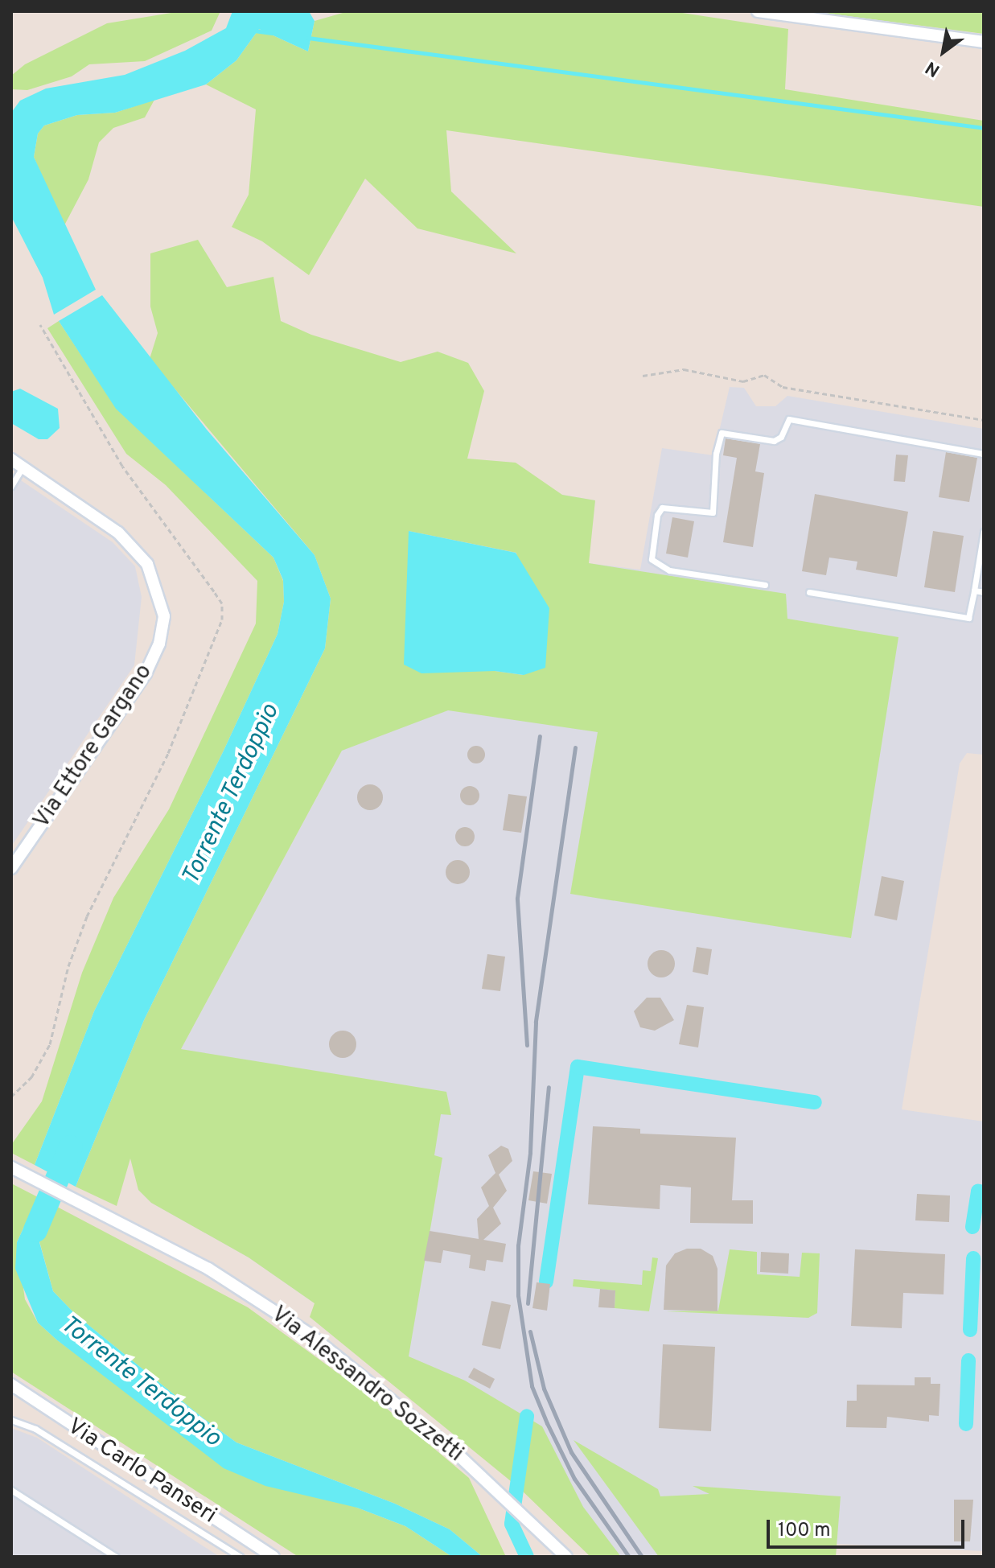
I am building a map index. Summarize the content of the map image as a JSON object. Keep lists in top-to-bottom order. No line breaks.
{"streets":{"street":["Via Ettore Gargano","Via Alessandro Sozzetti","Via Carlo Panseri"]},"water":["Torrente Terdoppio"],"scale_bar":"100 m","north":"bottom left"}
